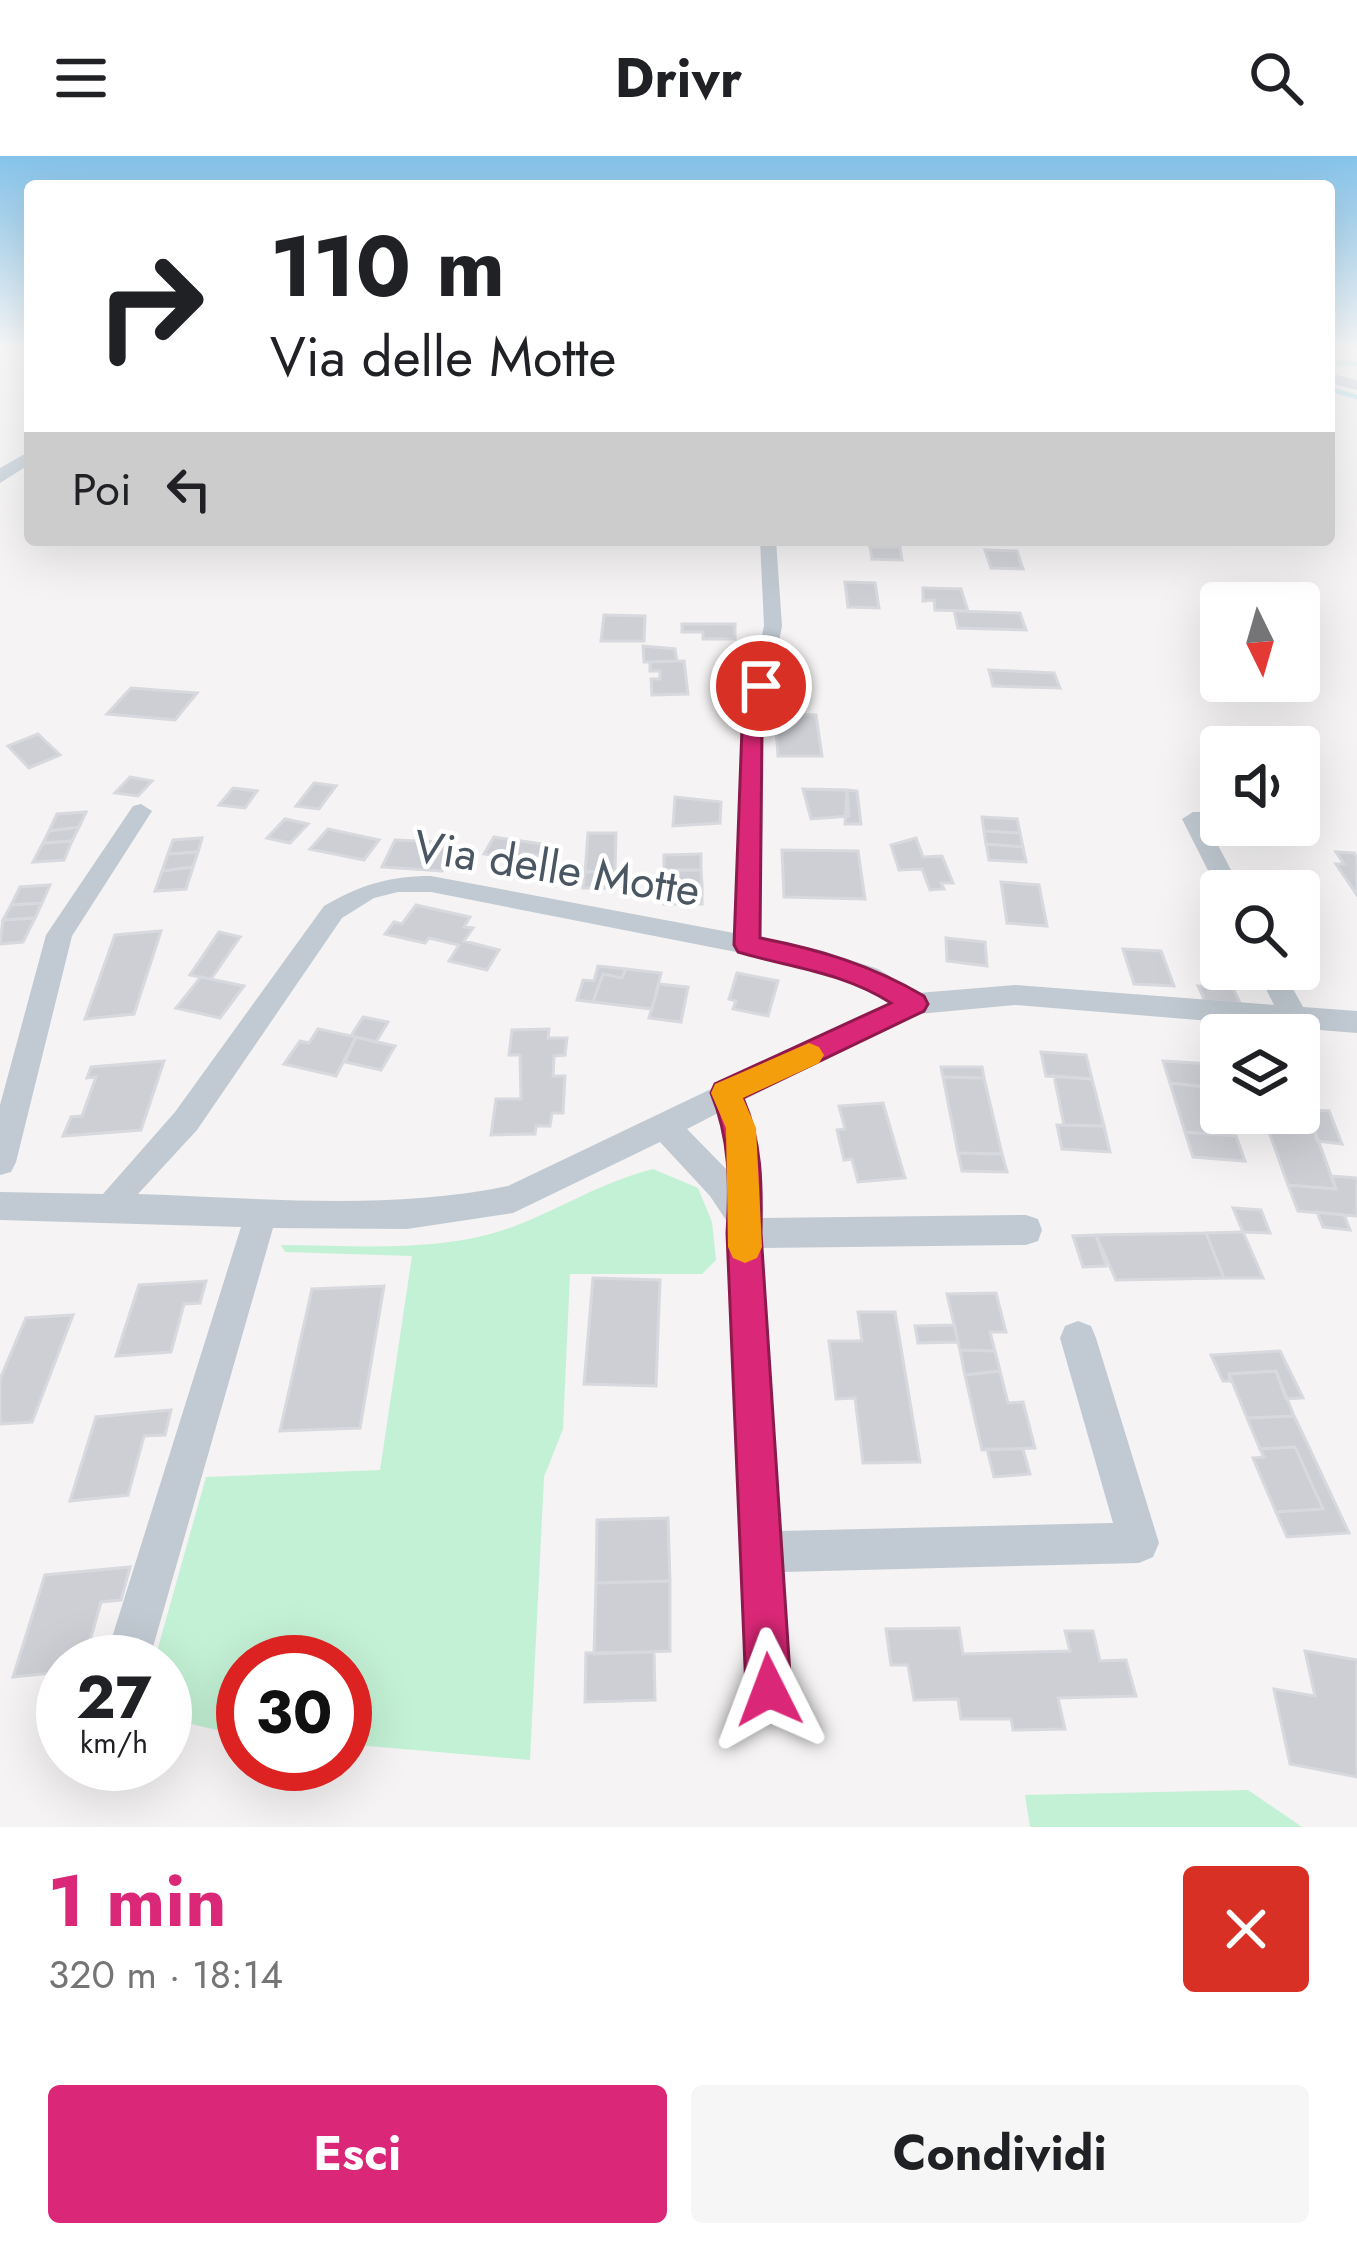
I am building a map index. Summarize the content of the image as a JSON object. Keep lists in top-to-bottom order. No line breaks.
{"streets":{"street":["Via delle Motte"]},"north":"bottom","page":{"header":"Drivr","turn":["110 m","Via delle Motte"],"then":"Poi","speed":"27 km/h","limit":"30","heading":["1 min","320 m · 18:14"],"buttons":["Esci","Condividi"]}}
